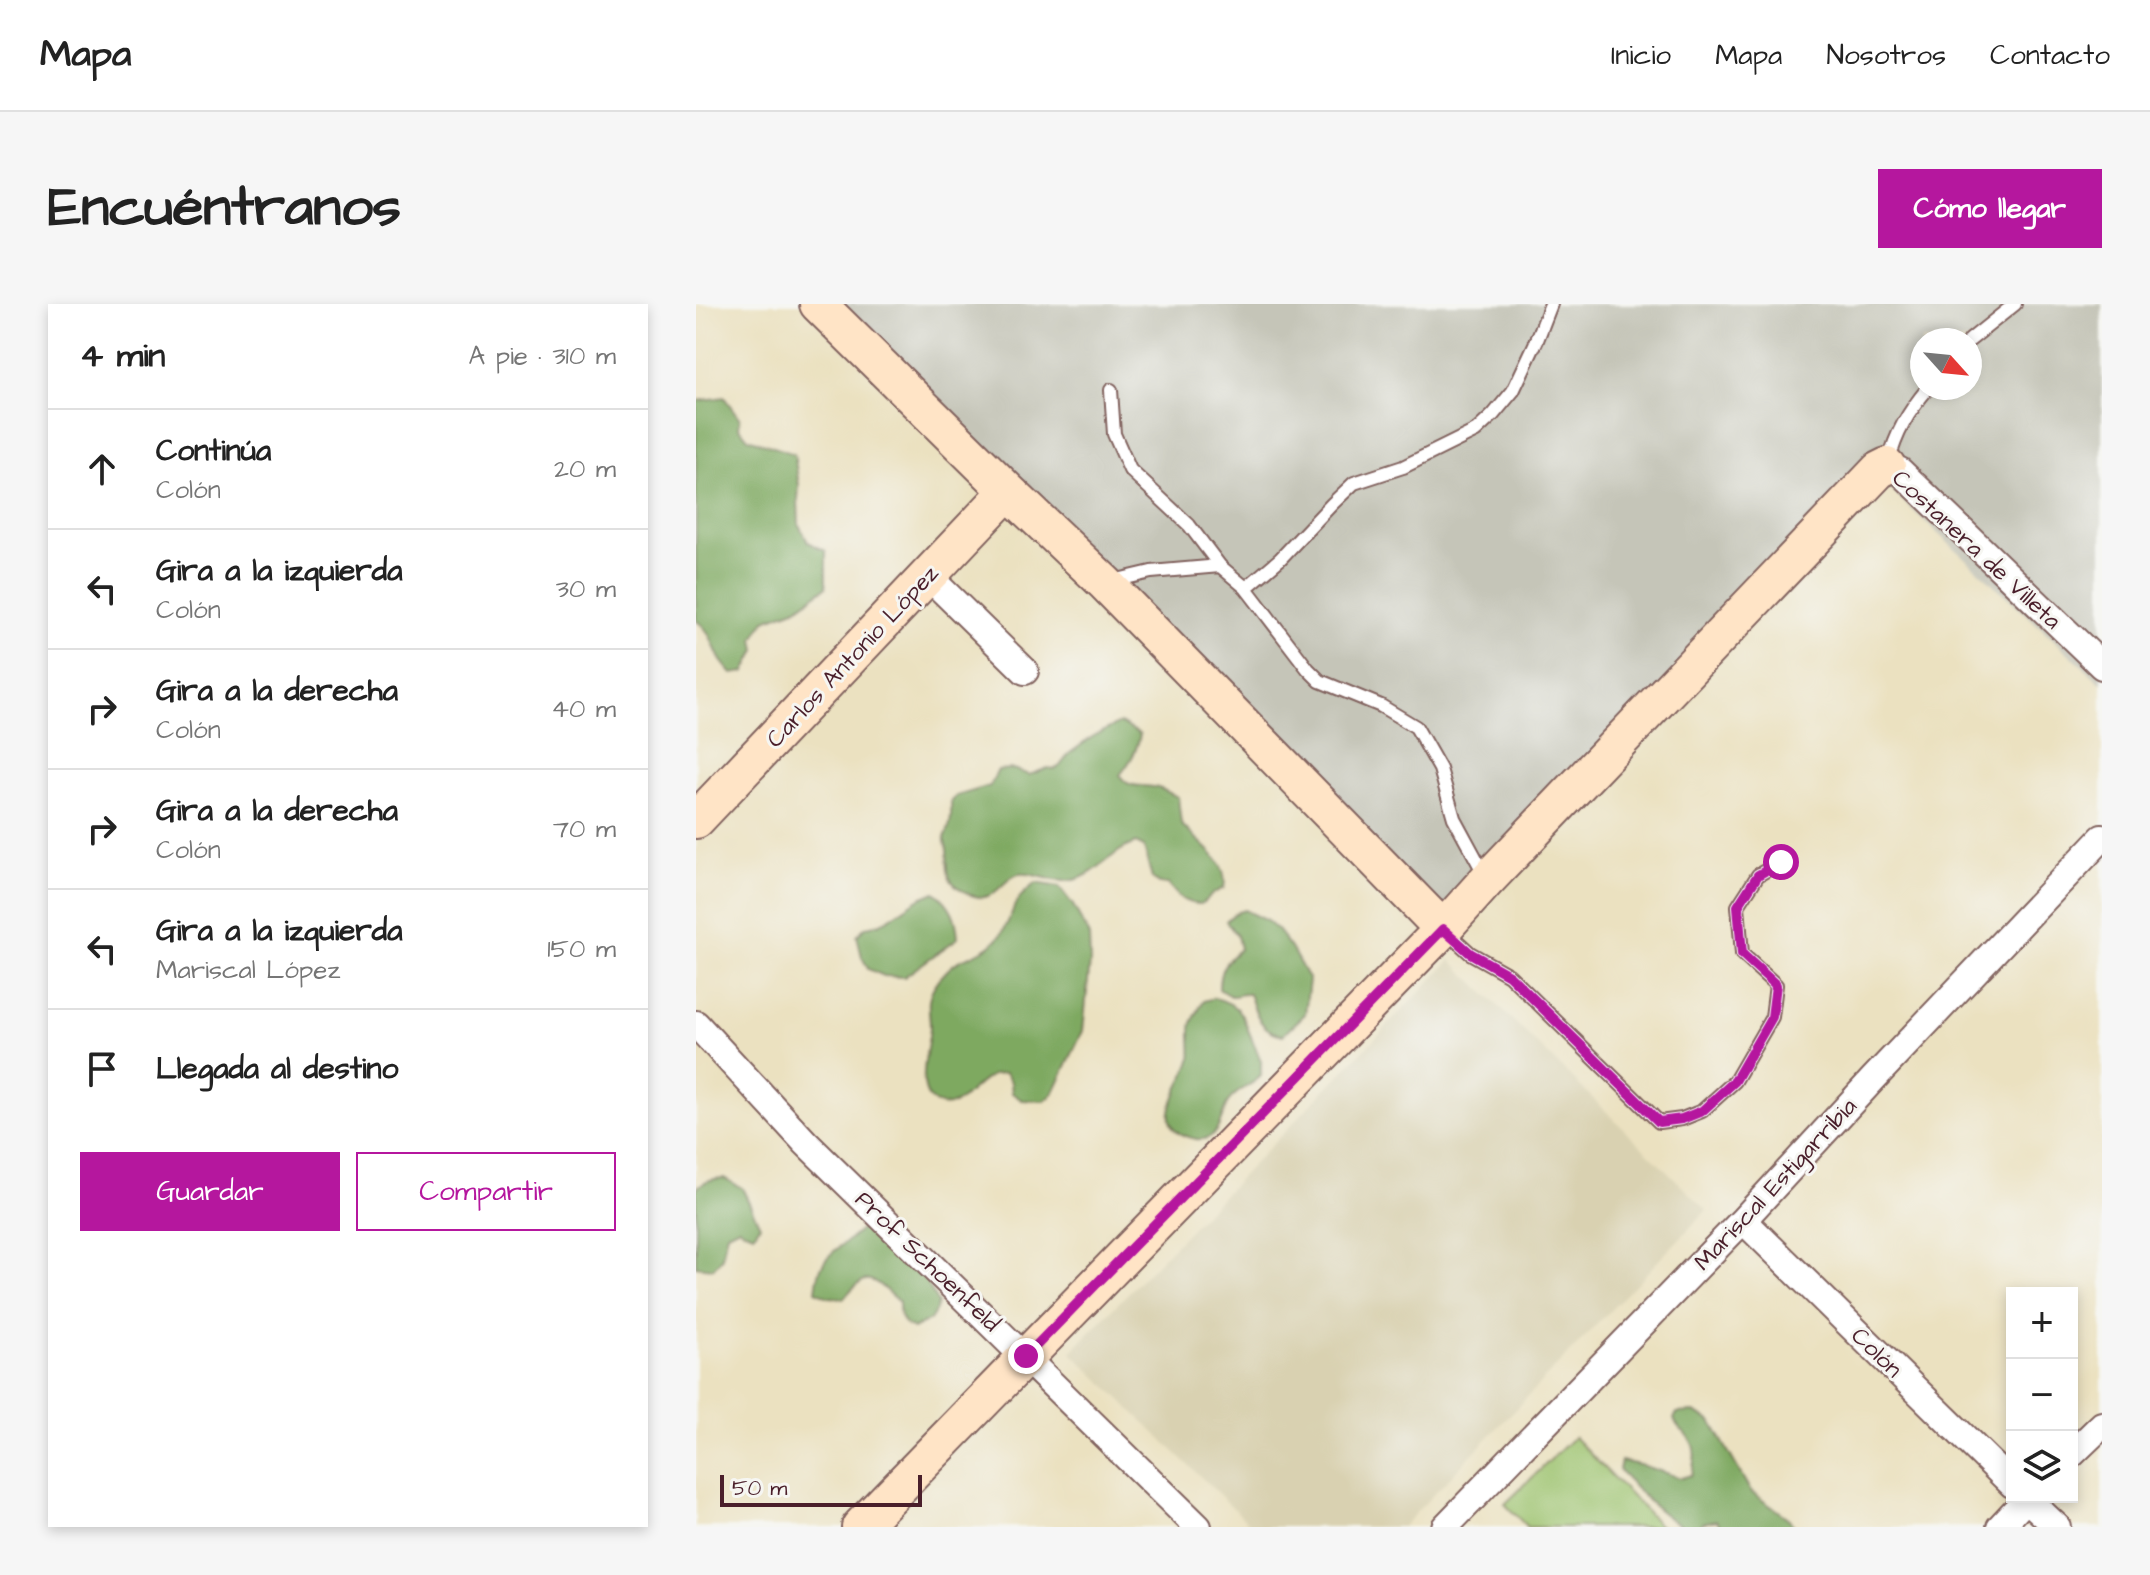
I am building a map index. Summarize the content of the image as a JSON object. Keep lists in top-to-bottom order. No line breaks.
{"streets":{"main road":["Carlos Antonio López"],"street":["Costanera de Villeta","Mariscal Estigarribia","Prof Schoenfeld","Colón"]},"crossings":[["Mariscal Estigarribia","Colón"]],"scale_bar":"50 m","north":"bottom right","page":{"header":"Mapa","nav":["Inicio","Mapa","Nosotros","Contacto"],"title":"Encuéntranos","buttons":["Cómo llegar",["Guardar","Compartir"]],"heading":["4 min","A pie · 310 m"],"list":[["Continúa","Colón","20 m"],["Gira a la izquierda","Colón","30 m"],["Gira a la derecha","Colón","40 m"],["Gira a la derecha","Colón","70 m"],["Gira a la izquierda","Mariscal López","150 m"],"Llegada al destino"],"map_buttons":["+","−"],"scale":"50 m"}}
